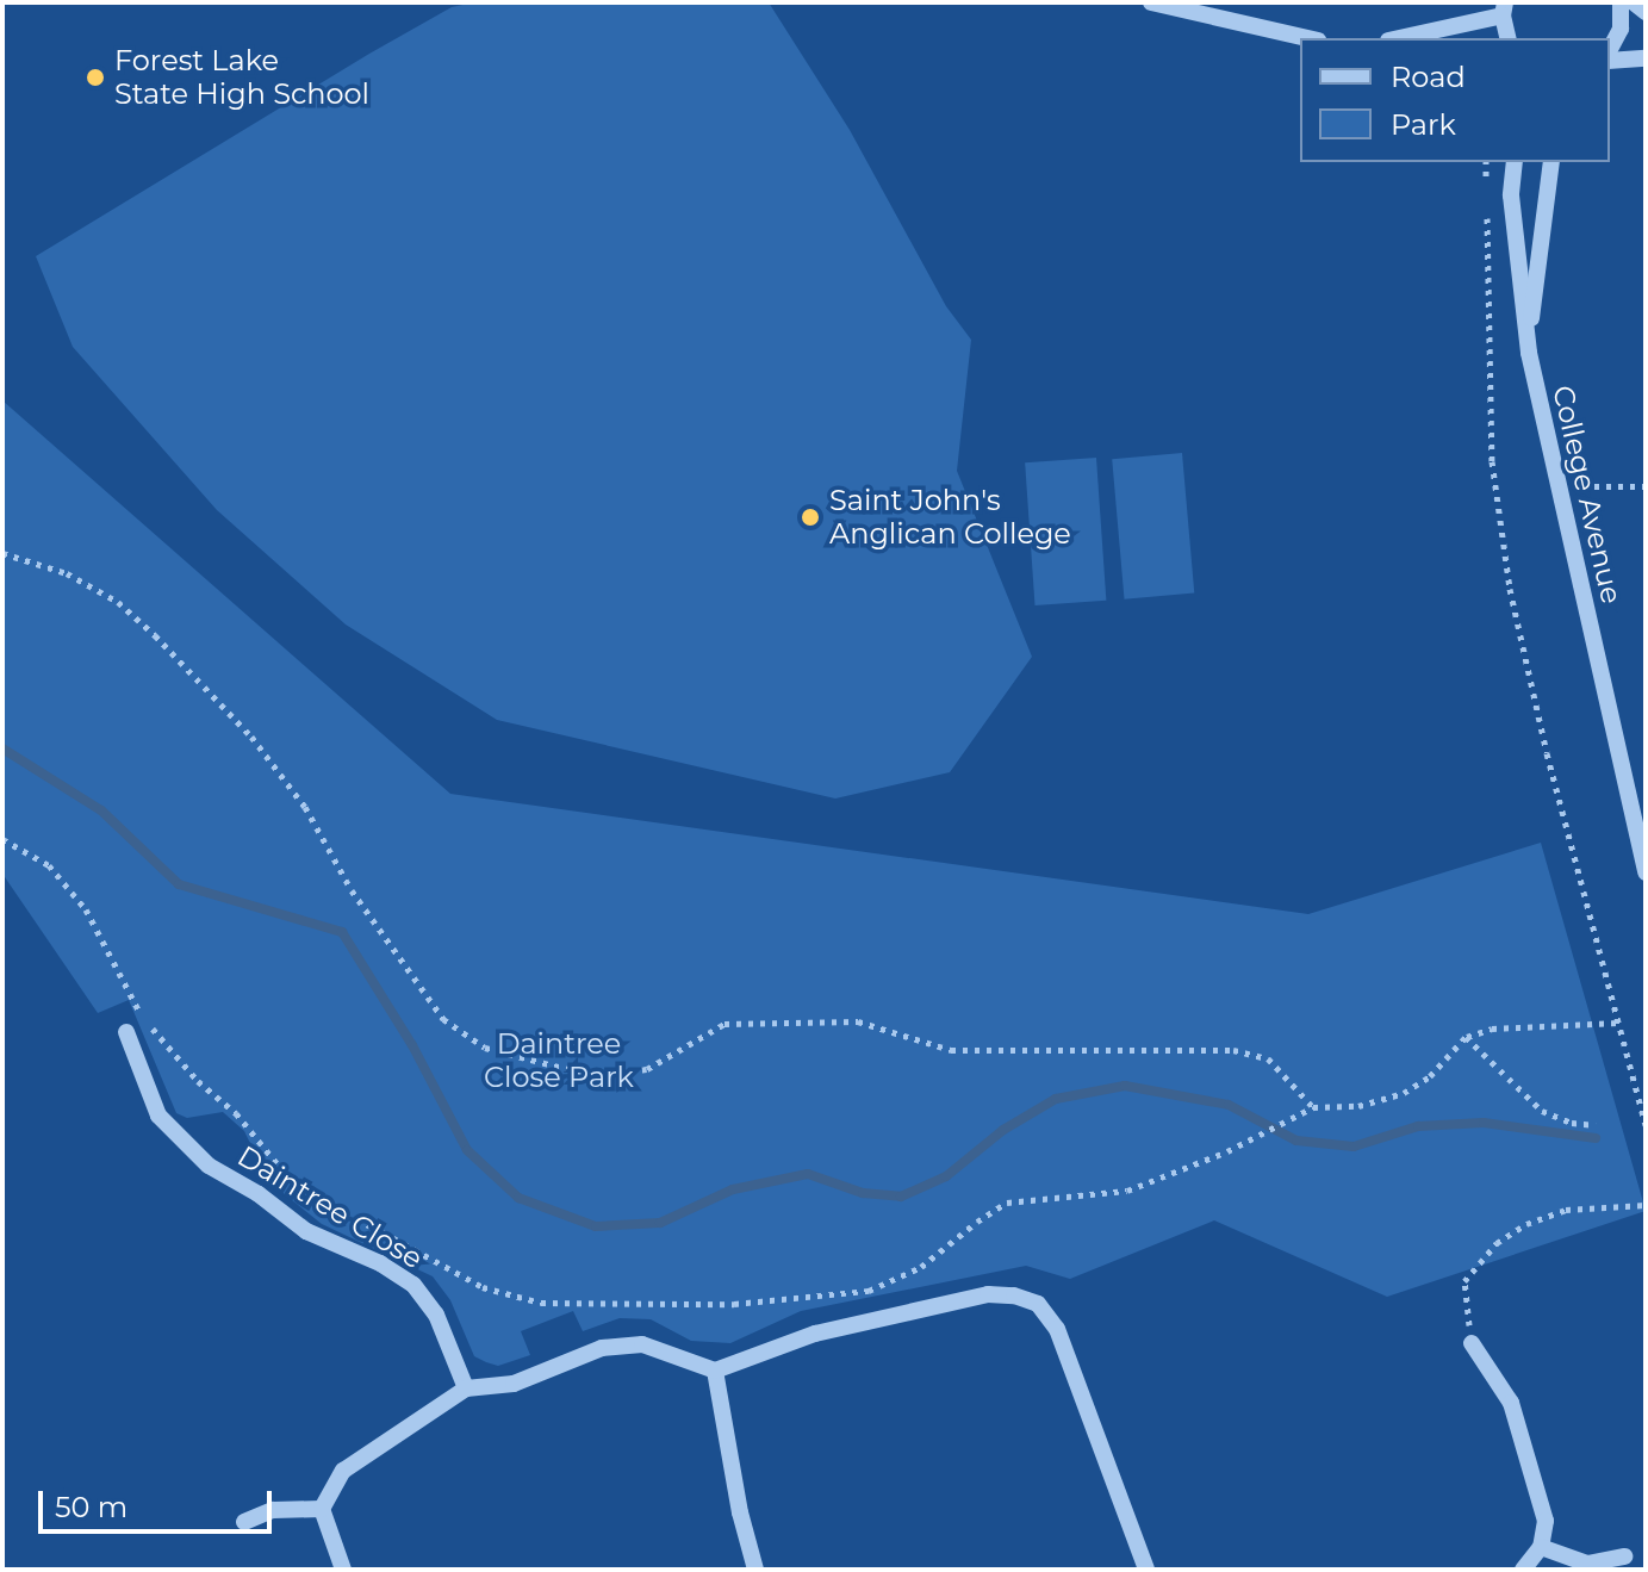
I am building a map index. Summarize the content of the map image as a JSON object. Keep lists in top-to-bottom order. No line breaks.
{"streets":{"street":["College Avenue","Daintree Close"]},"parks":["Daintree Close Park"],"places":["Forest Lake State High School","Saint John's Anglican College"],"legend":["Road","Park"],"scale_bar":"50 m"}
